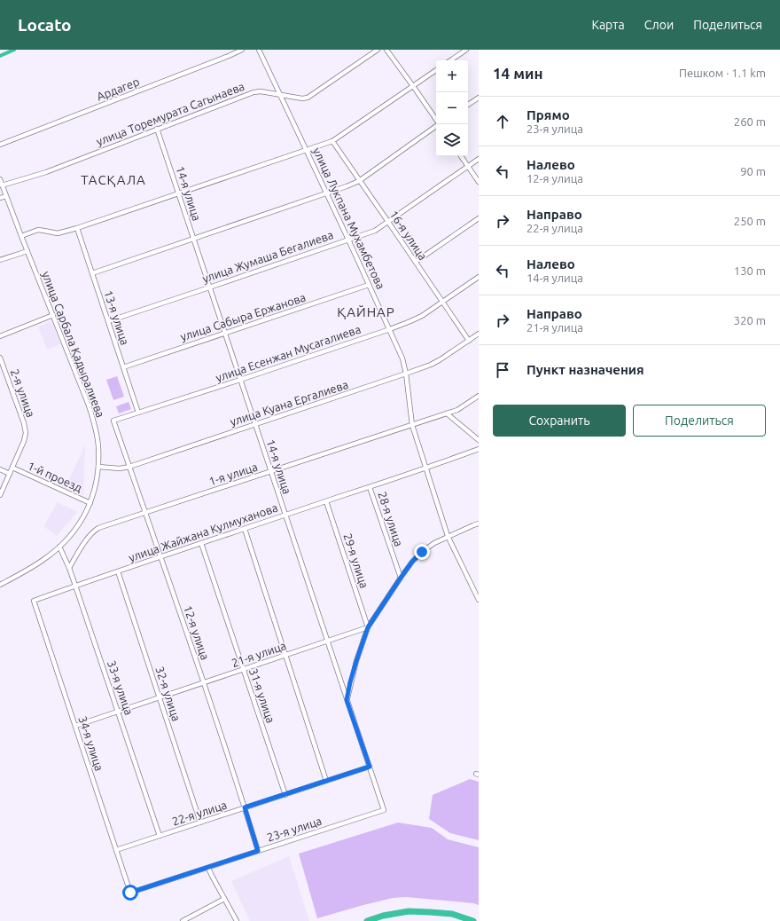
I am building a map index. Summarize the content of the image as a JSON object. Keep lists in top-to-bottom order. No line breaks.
{"streets":{"street":["Ардагер","улица Торемурата Сагынаева","14-я улица","улица Лукпана Мухамбетова","16-я улица","улица Жумаша Бегалиева","улица Сабыра Ержанова","13-я улица","улица Сарбала Қадыралиева","улица Есенжан Мусагалиева","2-я улица","улица Куана Ергалиева","1-я улица","1-й проезд","28-я улица","улица Жайжана Кулмуханова","29-я улица","12-я улица","21-я улица","33-я улица","32-я улица","31-я улица","34-я улица","22-я улица","23-я улица"]},"crossings":[["улица Торемурата Сагынаева","14-я улица"],["улица Торемурата Сагынаева","улица Лукпана Мухамбетова"],["улица Торемурата Сагынаева","улица Сарбала Қадыралиева"],["14-я улица","улица Жумаша Бегалиева"],["14-я улица","улица Сабыра Ержанова"],["14-я улица","улица Есенжан Мусагалиева"],["14-я улица","улица Куана Ергалиева"],["14-я улица","1-я улица"],["14-я улица","улица Жайжана Кулмуханова"],["14-я улица","21-я улица"],["14-я улица","22-я улица"],["14-я улица","23-я улица"],["улица Лукпана Мухамбетова","улица Жумаша Бегалиева"],["улица Лукпана Мухамбетова","улица Сабыра Ержанова"],["улица Лукпана Мухамбетова","улица Есенжан Мусагалиева"],["улица Лукпана Мухамбетова","улица Куана Ергалиева"],["улица Лукпана Мухамбетова","1-я улица"],["улица Лукпана Мухамбетова","улица Жайжана Кулмуханова"],["16-я улица","улица Жумаша Бегалиева"],["16-я улица","улица Есенжан Мусагалиева"],["16-я улица","улица Куана Ергалиева"],["улица Жумаша Бегалиева","13-я улица"],["улица Сабыра Ержанова","13-я улица"],["13-я улица","улица Есенжан Мусагалиева"],["улица Сарбала Қадыралиева","улица Куана Ергалиева"],["улица Сарбала Қадыралиева","1-й проезд"],["улица Сарбала Қадыралиева","33-я улица"],["улица Есенжан Мусагалиева","12-я улица"],["2-я улица","1-й проезд"],["улица Куана Ергалиева","12-я улица"],["1-я улица","12-я улица"],["1-я улица","33-я улица"],["28-я улица","улица Жайжана Кулмуханова"],["улица Жайжана Кулмуханова","29-я улица"],["улица Жайжана Кулмуханова","12-я улица"],["улица Жайжана Кулмуханова","33-я улица"],["улица Жайжана Кулмуханова","32-я улица"],["улица Жайжана Кулмуханова","31-я улица"],["улица Жайжана Кулмуханова","34-я улица"],["29-я улица","21-я улица"],["12-я улица","21-я улица"],["12-я улица","22-я улица"],["12-я улица","23-я улица"],["21-я улица","33-я улица"],["21-я улица","32-я улица"],["21-я улица","31-я улица"],["21-я улица","34-я улица"],["33-я улица","22-я улица"],["32-я улица","22-я улица"],["31-я улица","22-я улица"],["34-я улица","22-я улица"],["34-я улица","23-я улица"]],"districts":["ТАСҚАЛА","ҚАЙНАР"],"page":{"header":"Locato","nav":["Карта","Слои","Поделиться"],"heading":["14 мин","Пешком · 1.1 km"],"map_buttons":["+","−"],"list":[["Прямо","23-я улица","260 m"],["Налево","12-я улица","90 m"],["Направо","22-я улица","250 m"],["Налево","14-я улица","130 m"],["Направо","21-я улица","320 m"],"Пункт назначения"],"buttons":["Сохранить","Поделиться"]}}
